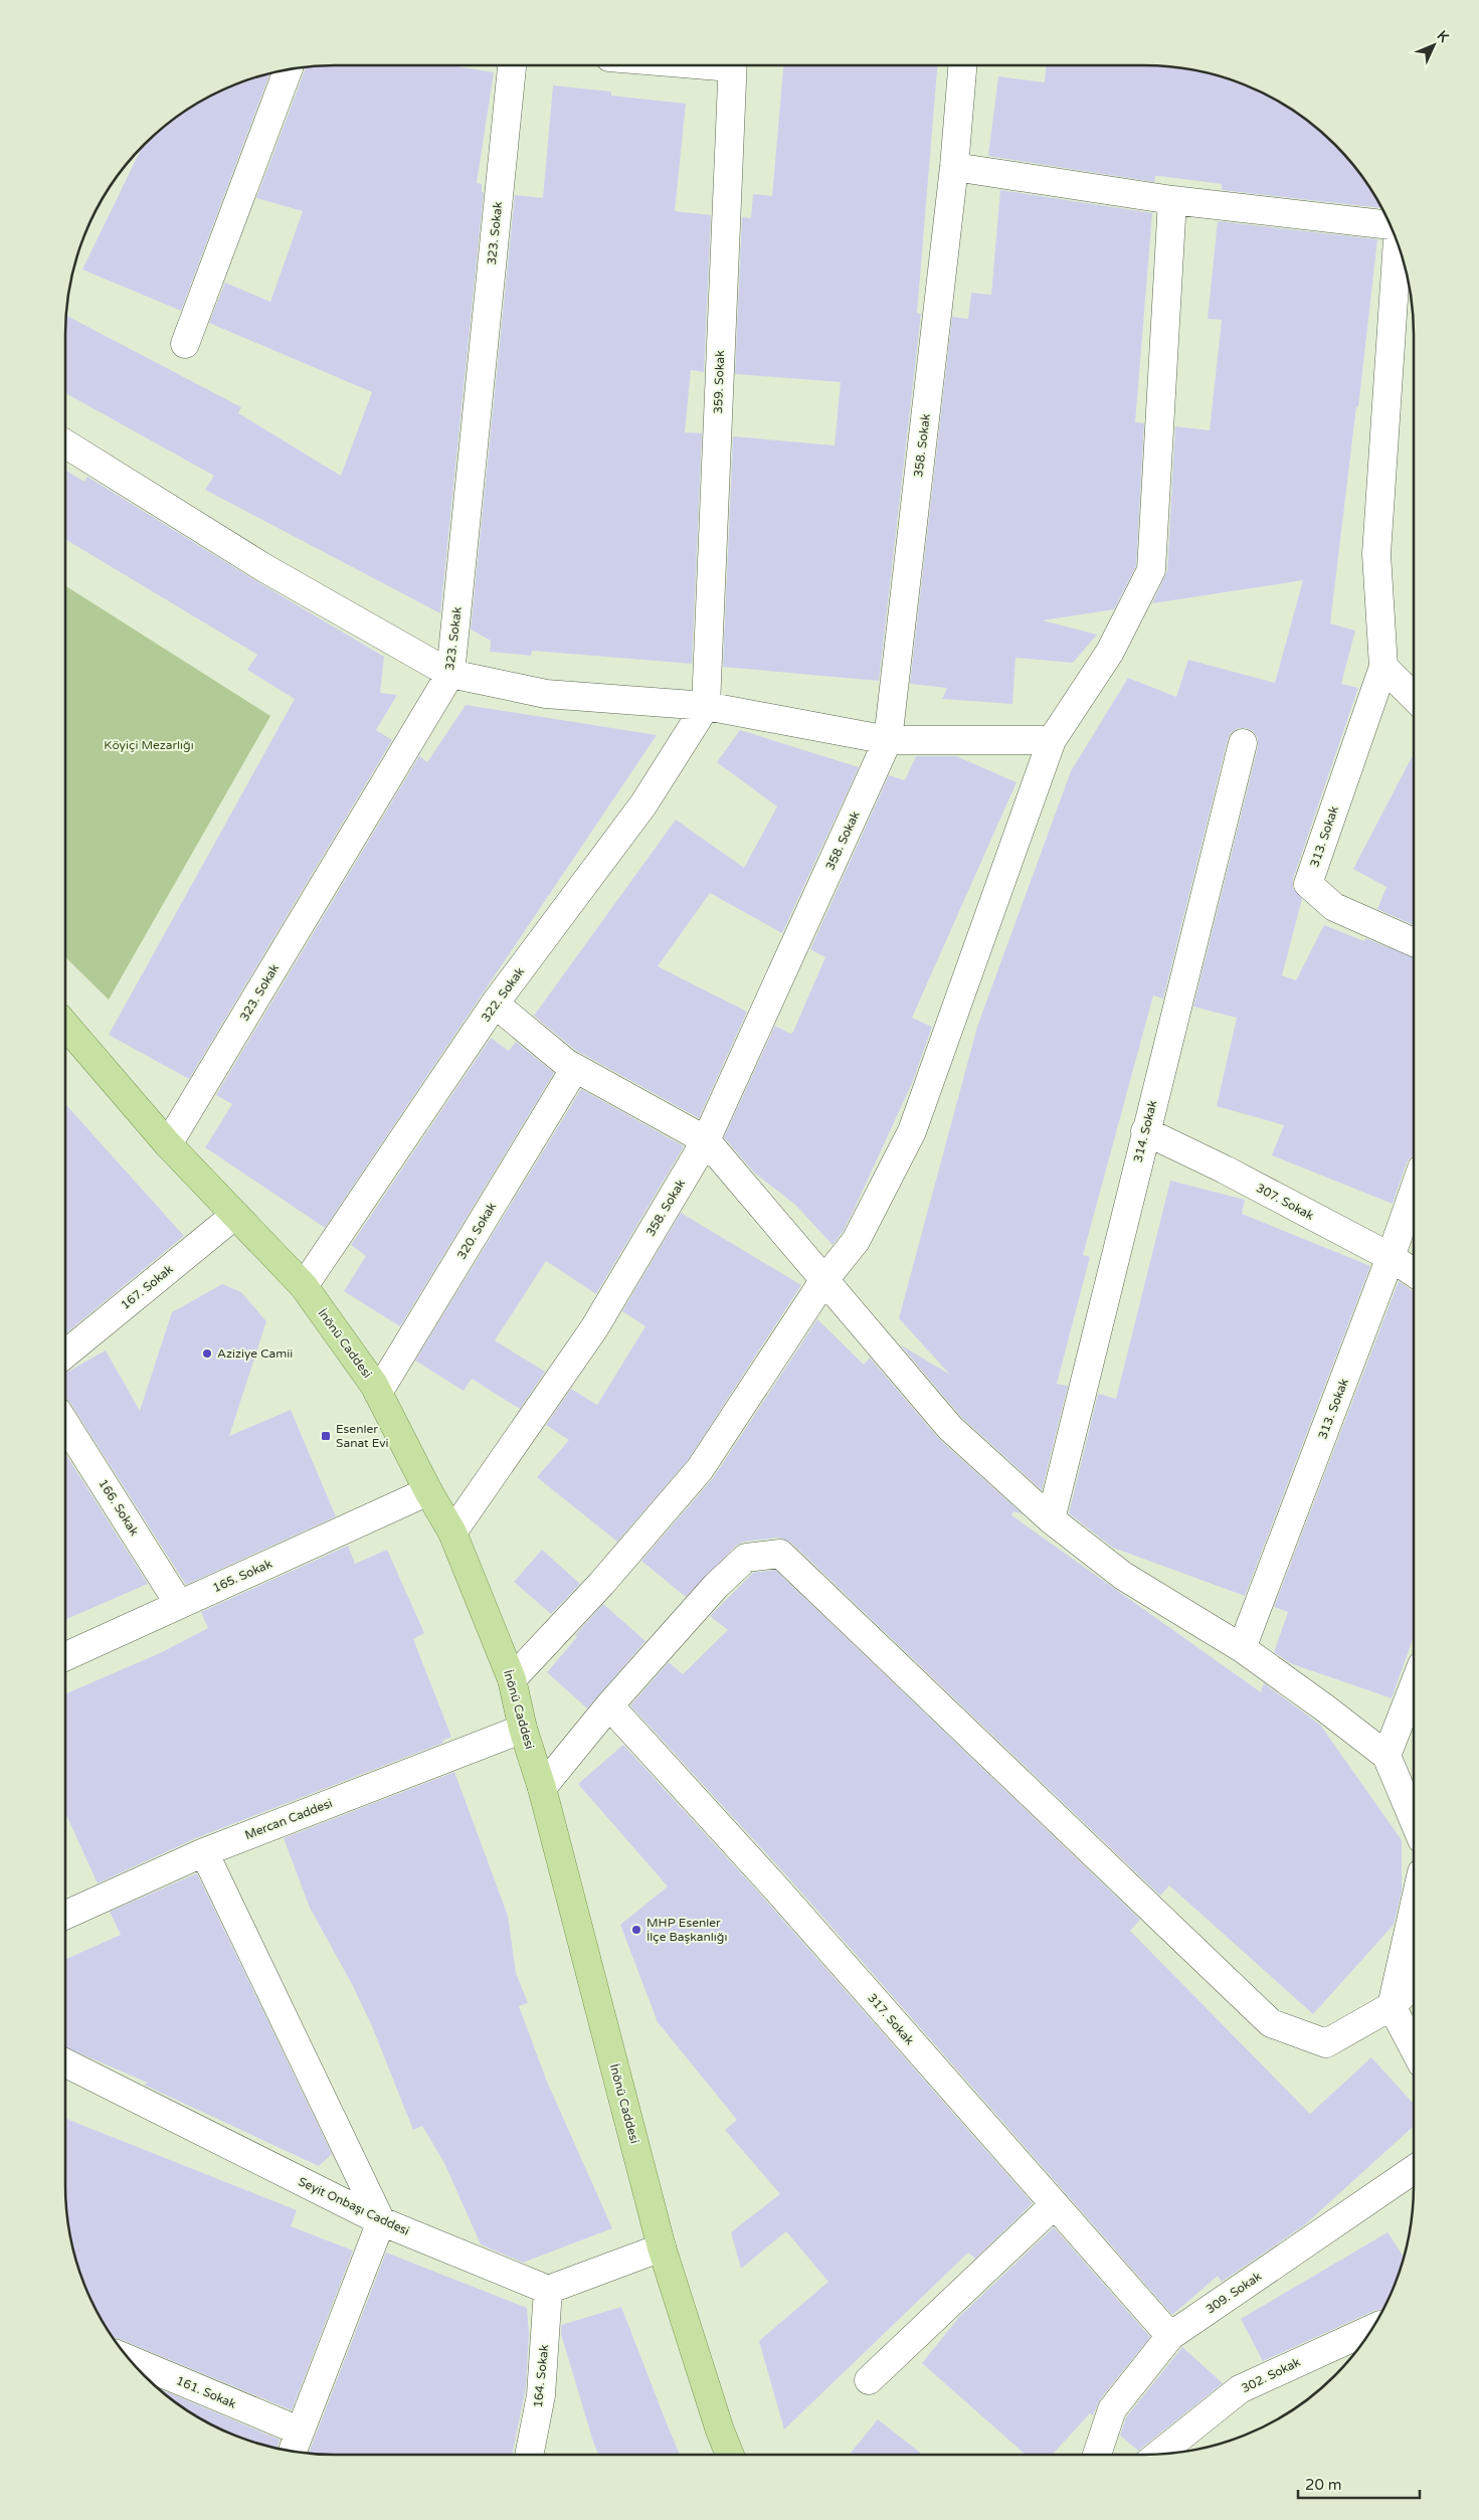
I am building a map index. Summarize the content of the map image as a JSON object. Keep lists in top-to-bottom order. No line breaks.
{"streets":{"main road":["İnönü Caddesi"],"street":["323. Sokak","359. Sokak","358. Sokak","313. Sokak","322. Sokak","314. Sokak","307. Sokak","320. Sokak","167. Sokak","166. Sokak","165. Sokak","Mercan Caddesi","317. Sokak","Seyit Onbaşı Caddesi","309. Sokak","302. Sokak","164. Sokak","161. Sokak"]},"crossings":[["323. Sokak","İnönü Caddesi"],["359. Sokak","322. Sokak"],["358. Sokak","İnönü Caddesi"],["313. Sokak","307. Sokak"],["322. Sokak","İnönü Caddesi"],["314. Sokak","307. Sokak"],["320. Sokak","İnönü Caddesi"],["167. Sokak","İnönü Caddesi"],["İnönü Caddesi","165. Sokak"],["İnönü Caddesi","Mercan Caddesi"],["166. Sokak","165. Sokak"],["317. Sokak","309. Sokak"],["Seyit Onbaşı Caddesi","164. Sokak"]],"parks":["Köyiçi Mezarlığı"],"places":{"other":["Aziziye Camii","MHP Esenler İlçe Başkanlığı"],"transit":["Esenler Sanat Evi"]},"scale_bar":"20 m","north":"top right"}
